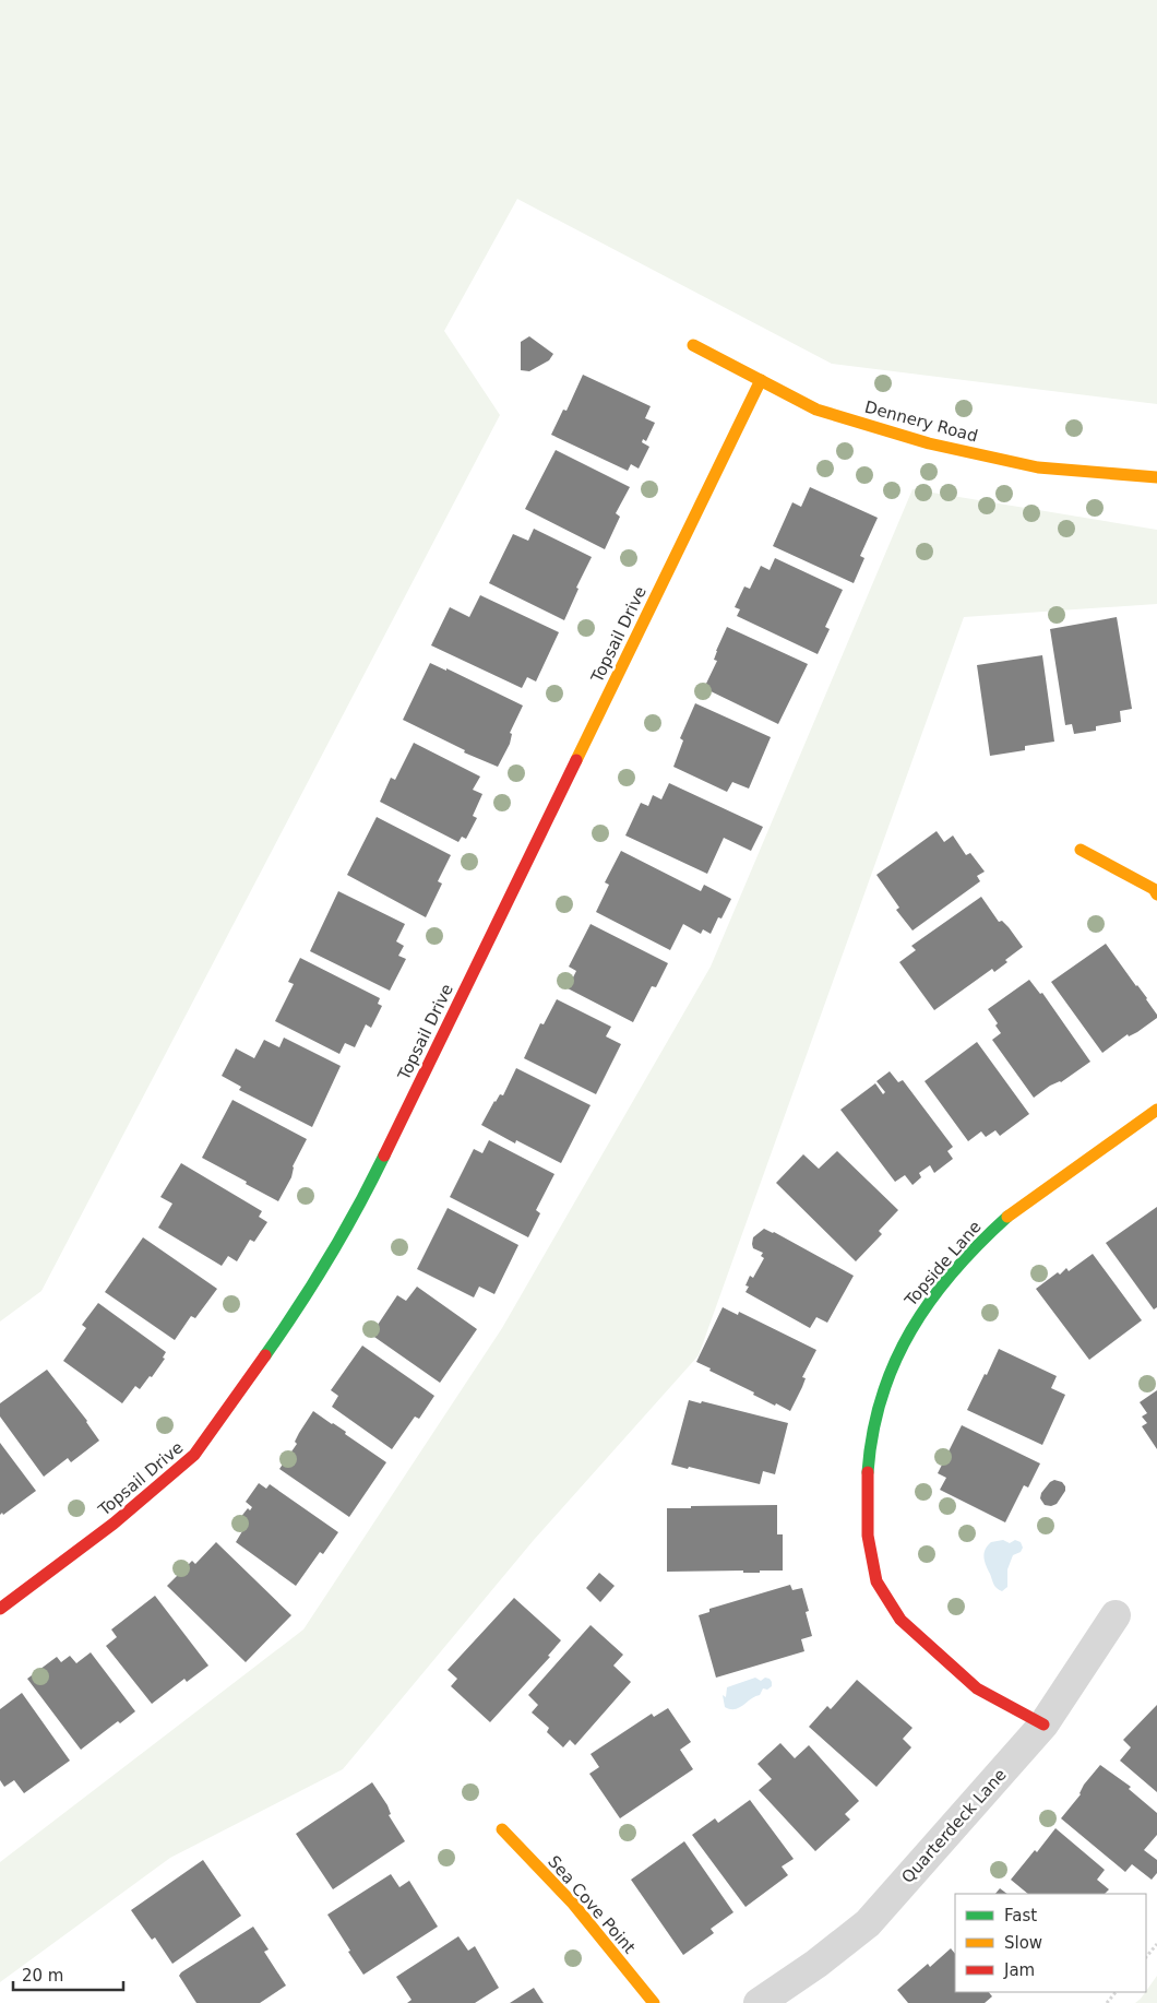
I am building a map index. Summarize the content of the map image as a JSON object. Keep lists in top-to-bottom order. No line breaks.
{"streets":{"street":["Dennery Road","Topsail Drive","Topside Lane","Quarterdeck Lane","Sea Cove Point"]},"crossings":[["Dennery Road","Topsail Drive"],["Topside Lane","Quarterdeck Lane"]],"legend":["Fast","Slow","Jam"],"scale_bar":"20 m"}
